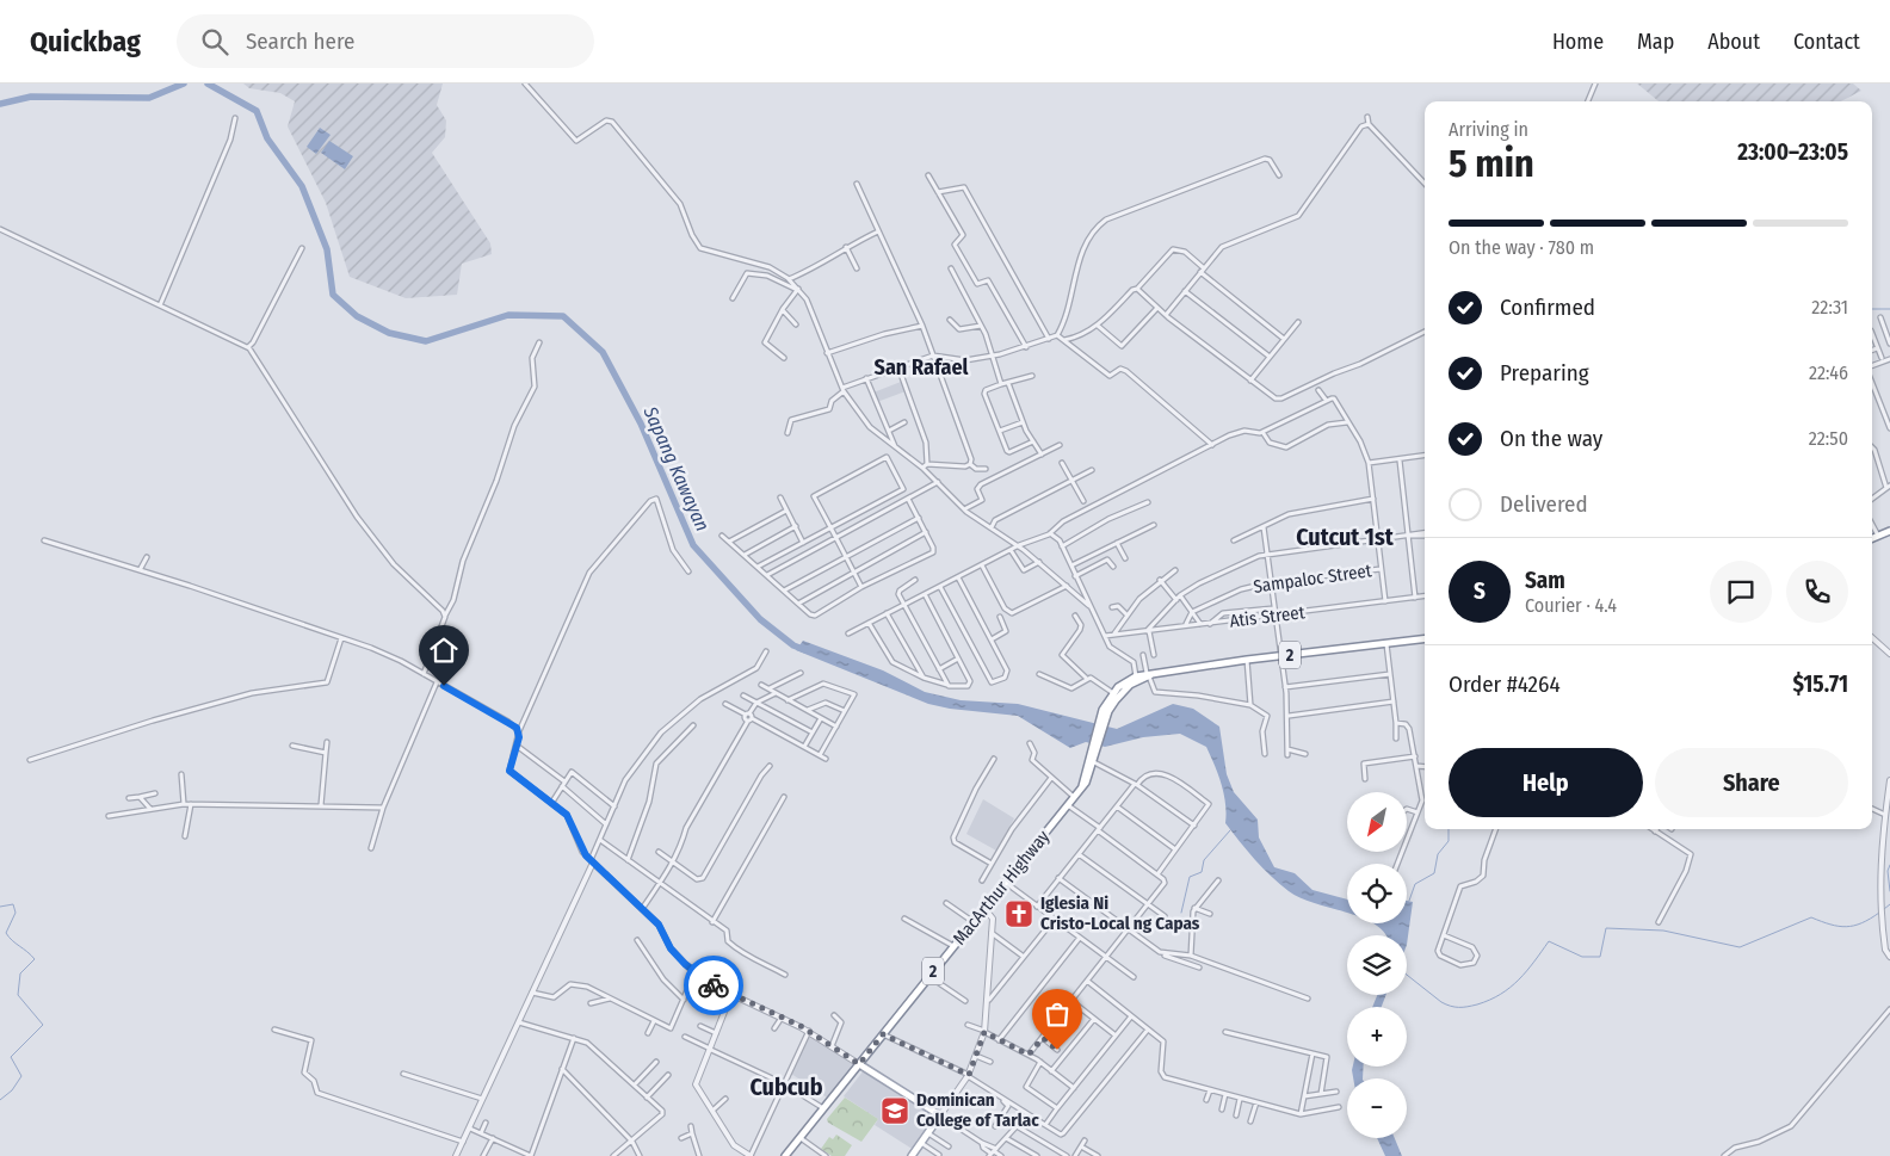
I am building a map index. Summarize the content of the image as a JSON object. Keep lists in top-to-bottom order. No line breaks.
{"streets":{"main road":["2","MacArthur Highway"],"street":["Sampaloc Street","Atis Street"]},"districts":["San Rafael","Cutcut 1st","Cubcub"],"water":["Sapang Kawayan"],"places":{"church":["Iglesia Ni Cristo-Local ng Capas"],"school or university":["Dominican College of Tarlac"]},"north":"bottom left","page":{"header":"Quickbag","search":"Search here","nav":["Home","Map","About","Contact"],"heading":["5 min","Arriving in","23:00–23:05"],"panel":["Sam","Courier · 4.4","Order #4264","$15.71"],"bar":"On the way · 780 m","list":[["Confirmed","22:31"],["Preparing","22:46"],["On the way","22:50"],"Delivered"],"round":"S","buttons":["Help","Share"],"map_buttons":["+","−"]}}
